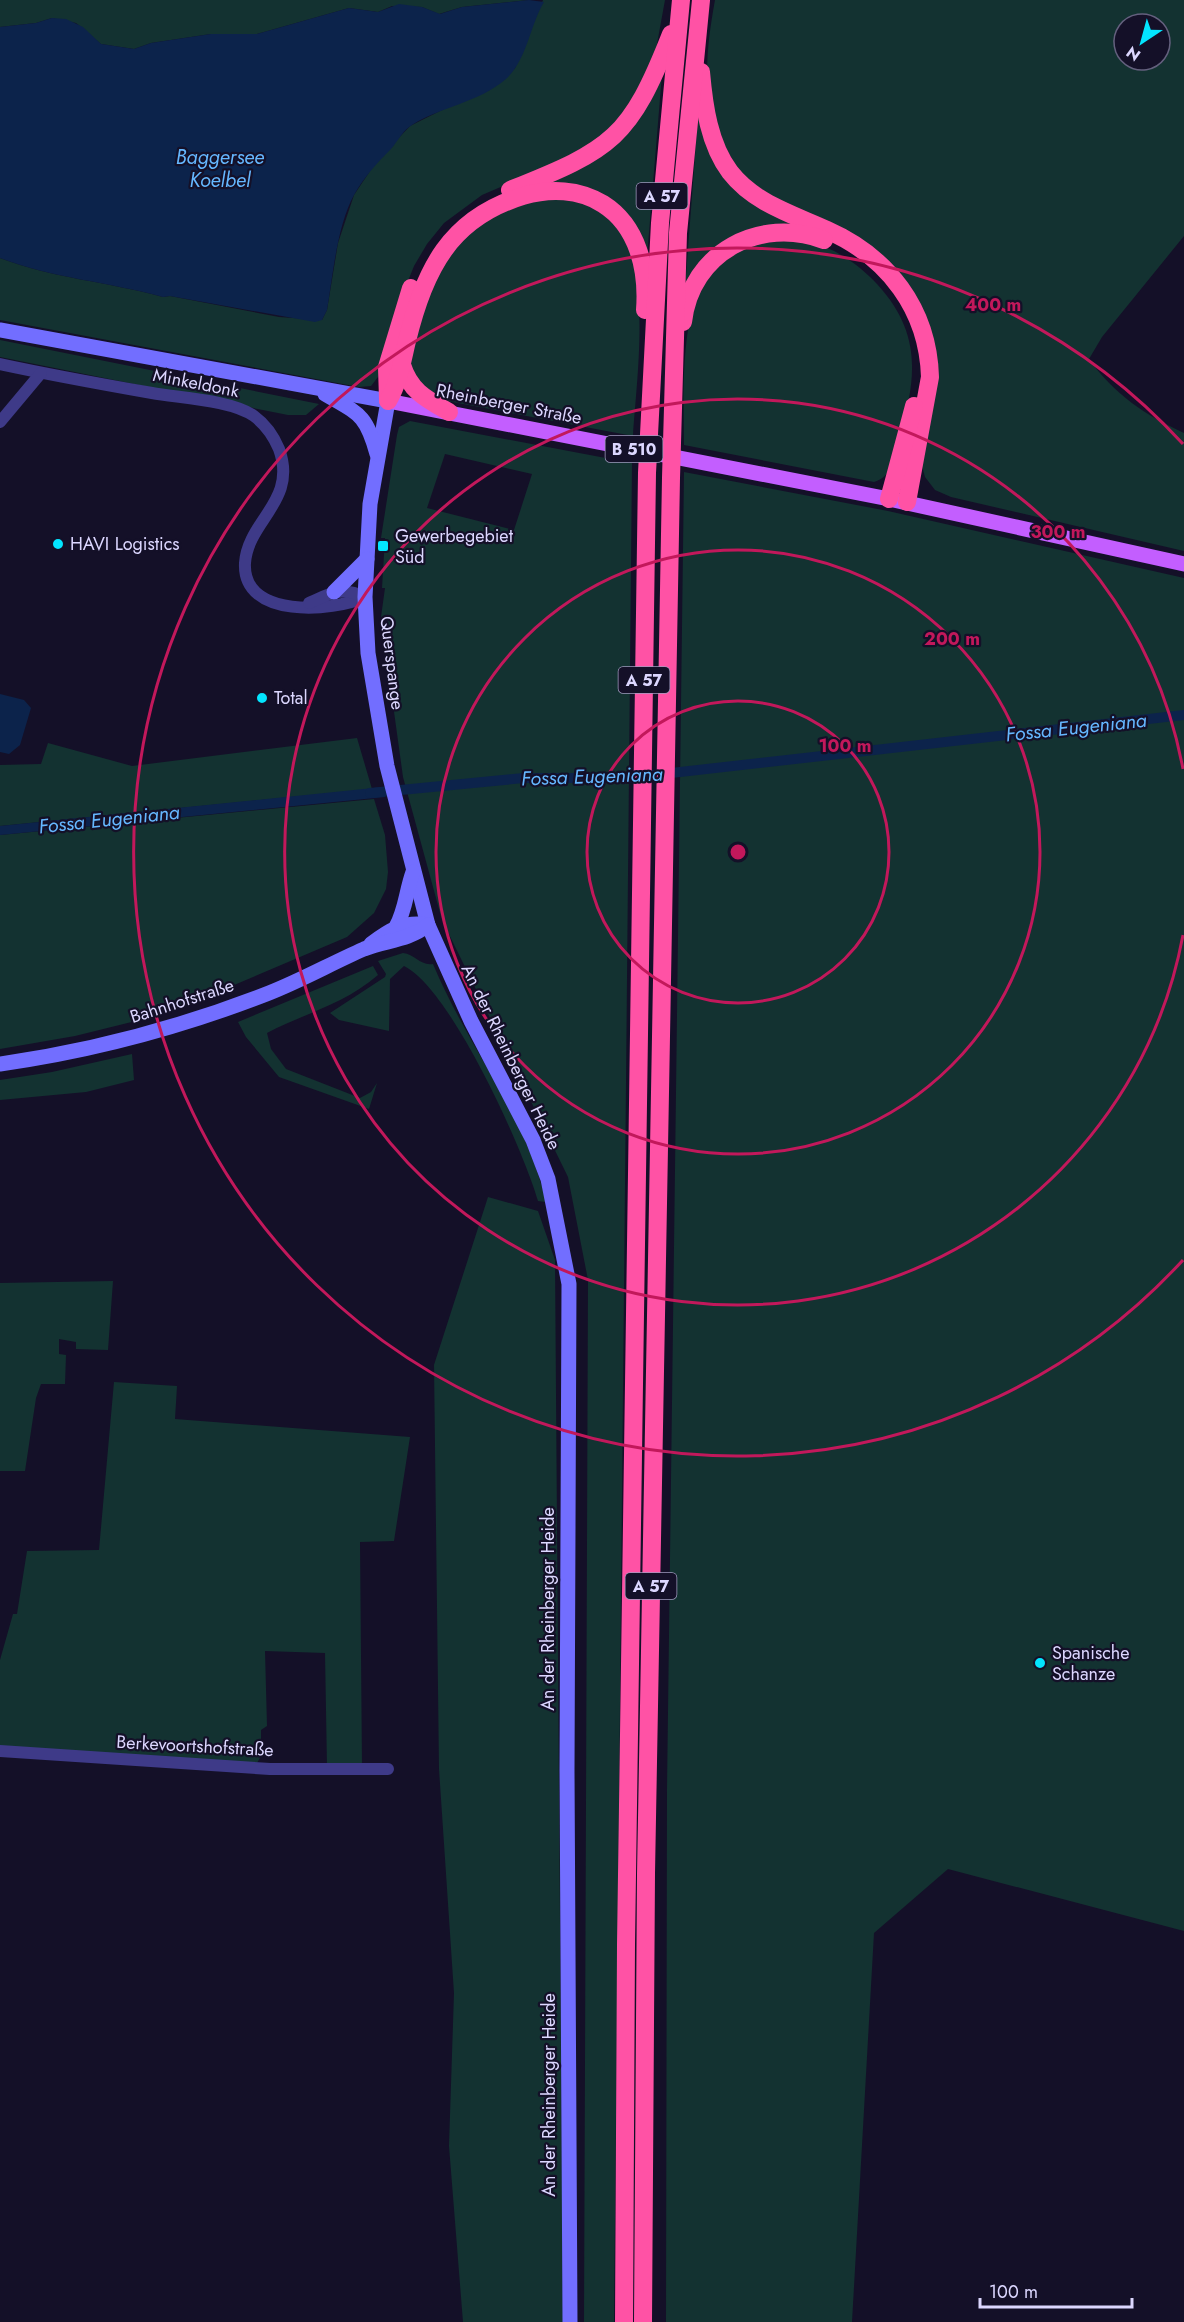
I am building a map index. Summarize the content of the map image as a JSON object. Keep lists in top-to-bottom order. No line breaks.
{"streets":{"highway":["A 57"],"main road":["Rheinberger Straße","B 510"],"street":["Minkeldonk","Querspange","Bahnhofstraße","An der Rheinberger Heide","Berkevoortshofstraße"]},"crossings":[["Minkeldonk","Querspange"],["Rheinberger Straße","Querspange"],["Querspange","Bahnhofstraße"],["Querspange","An der Rheinberger Heide"],["Bahnhofstraße","An der Rheinberger Heide"]],"water":["Baggersee Koelbel","Fossa Eugeniana"],"places":{"other":["HAVI Logistics","Total","Spanische Schanze"],"transit":["Gewerbegebiet Süd"]},"scale_bar":"100 m","north":"bottom left","rings":["400 m","300 m","200 m","100 m"]}
